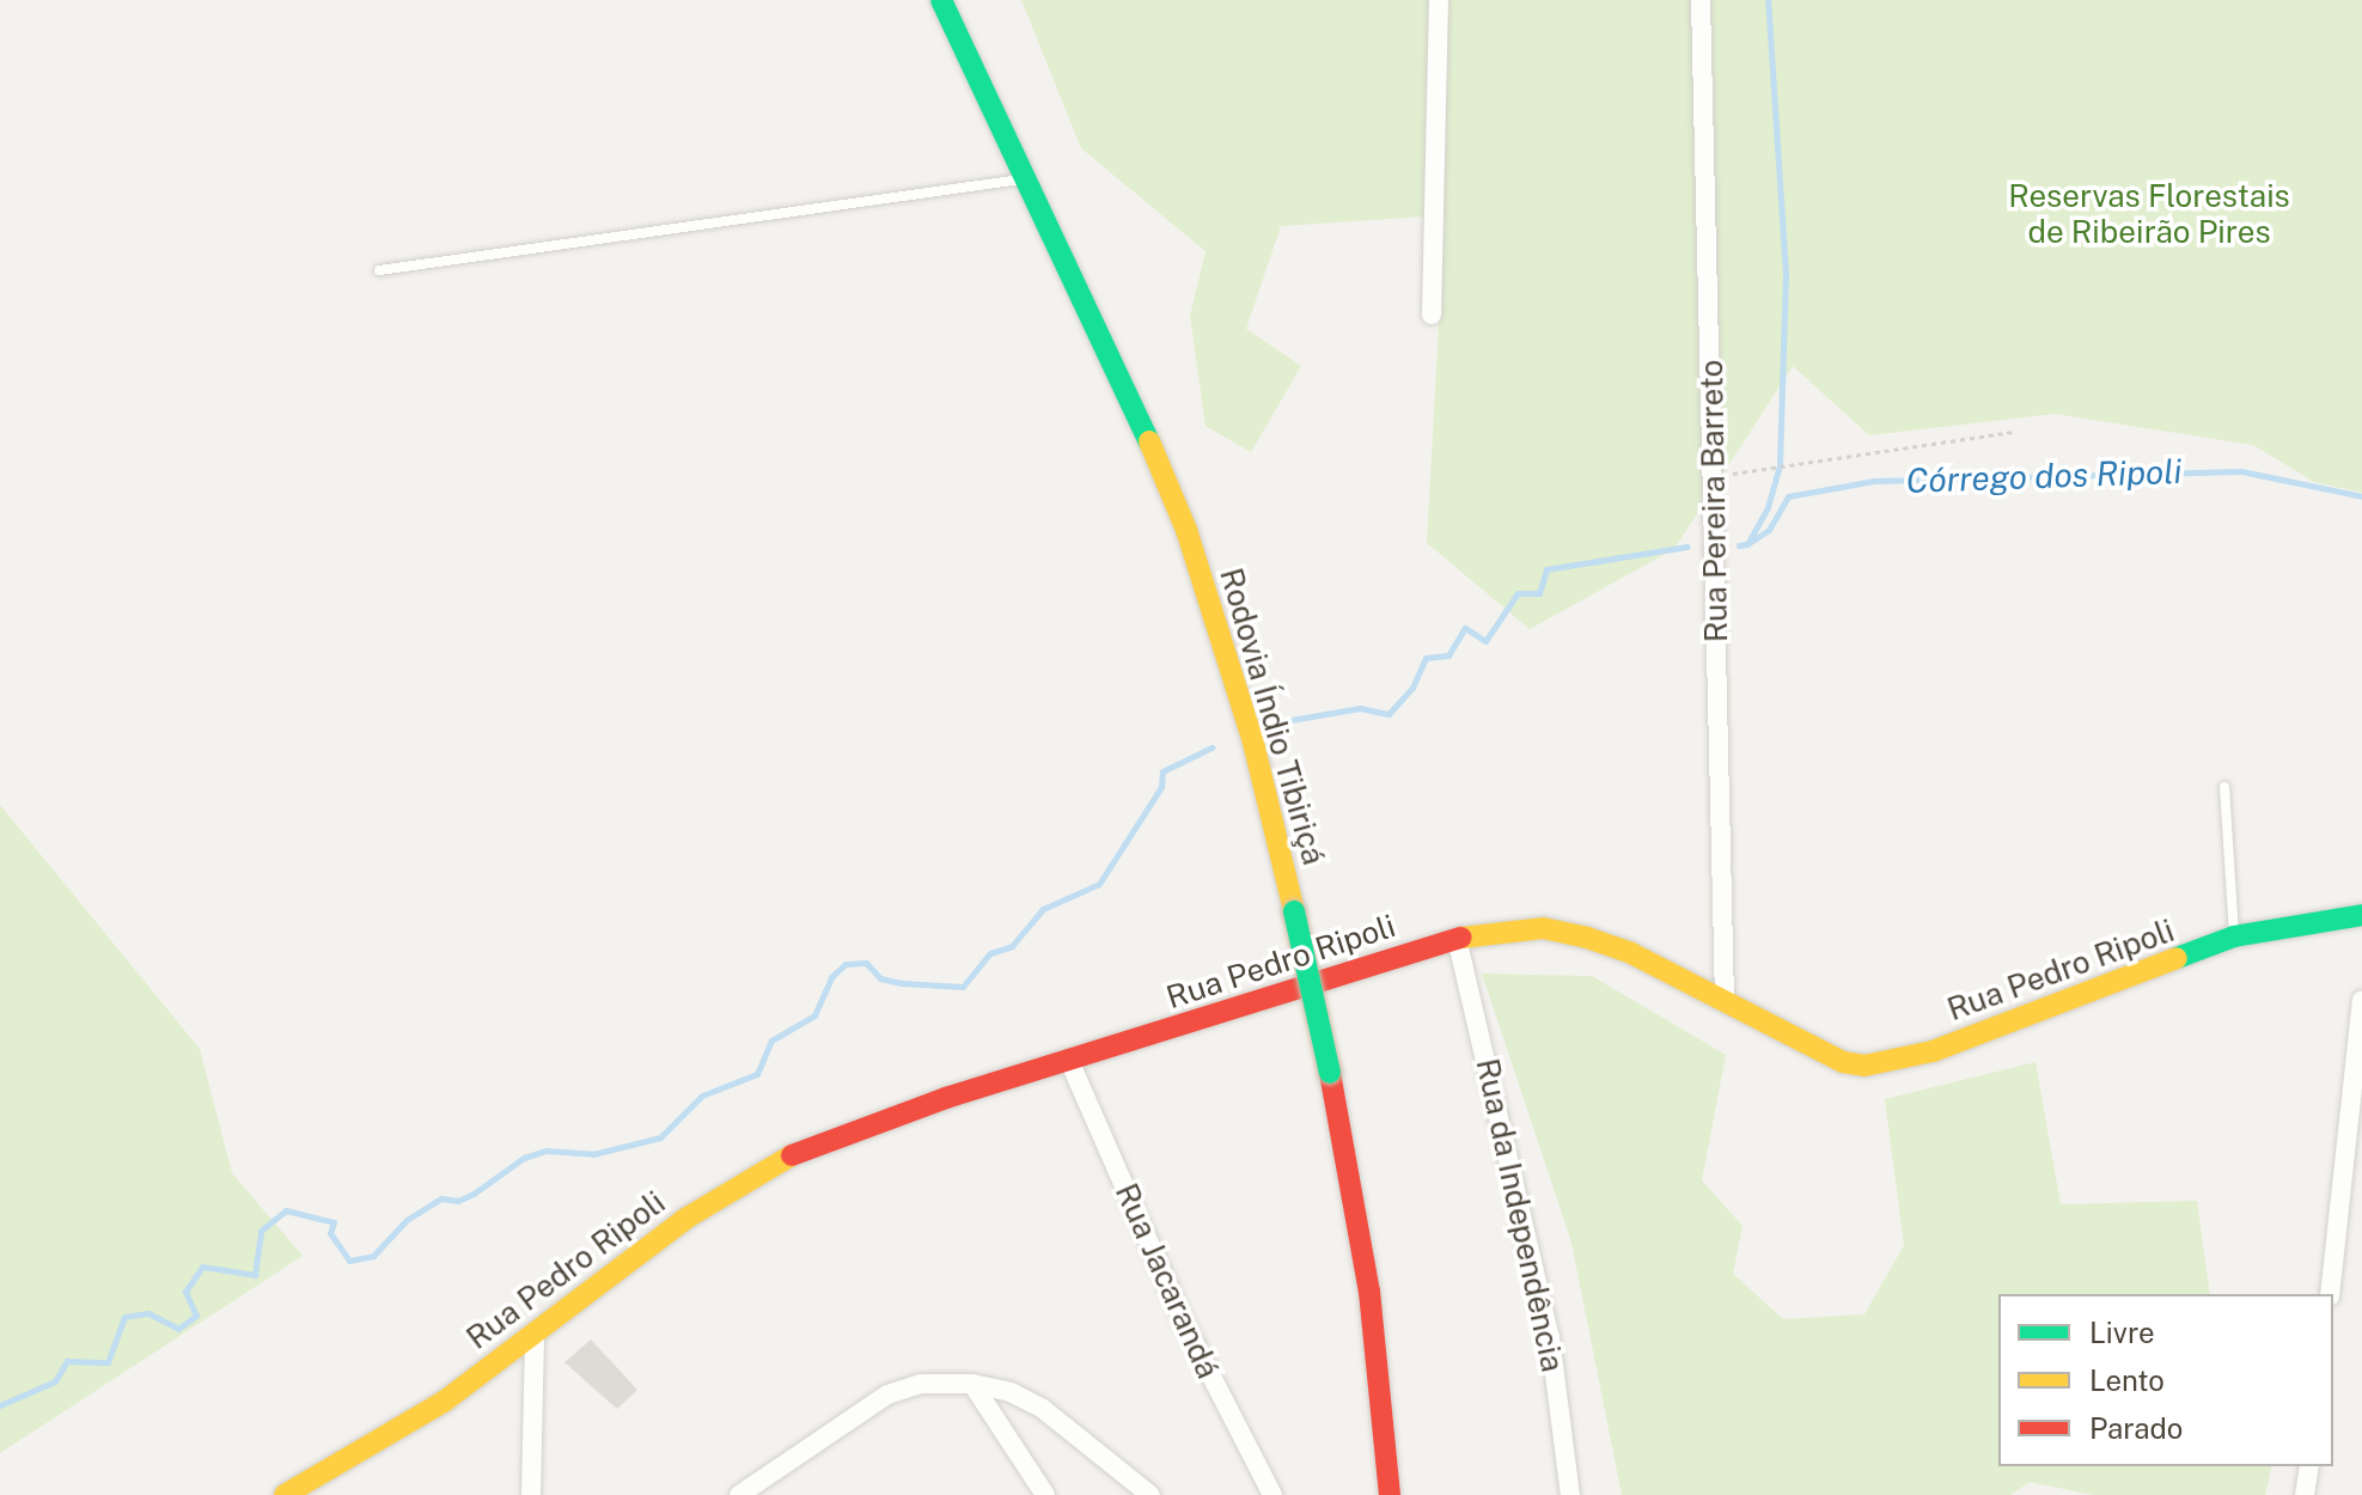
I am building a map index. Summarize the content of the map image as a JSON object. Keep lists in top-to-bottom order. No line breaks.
{"streets":{"main road":["Rodovia Índio Tibiriçá","Rua Pedro Ripoli"],"street":["Rua Pereira Barreto","Rua da Independência","Rua Jacarandá"]},"crossings":[["Rua Pereira Barreto","Rua Pedro Ripoli"],["Rua Pedro Ripoli","Rua da Independência"],["Rua Pedro Ripoli","Rua Jacarandá"]],"water":["Córrego dos Ripoli"],"parks":["Reservas Florestais de Ribeirão Pires"],"legend":["Livre","Lento","Parado"]}
